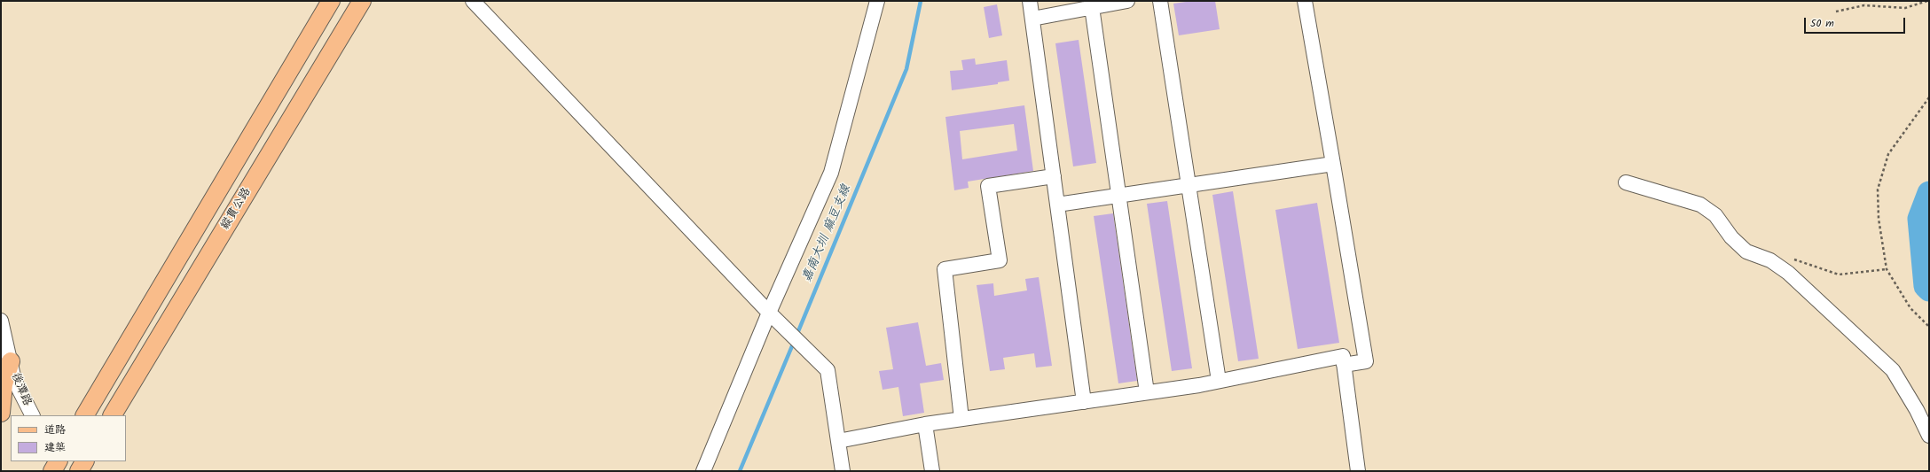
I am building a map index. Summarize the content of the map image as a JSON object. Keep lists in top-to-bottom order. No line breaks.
{"streets":{"main road":["縱貫公路"],"street":["後潭路"]},"water":["嘉南大圳 麻豆支線"],"legend":["道路","建築"],"scale_bar":"50 m"}
